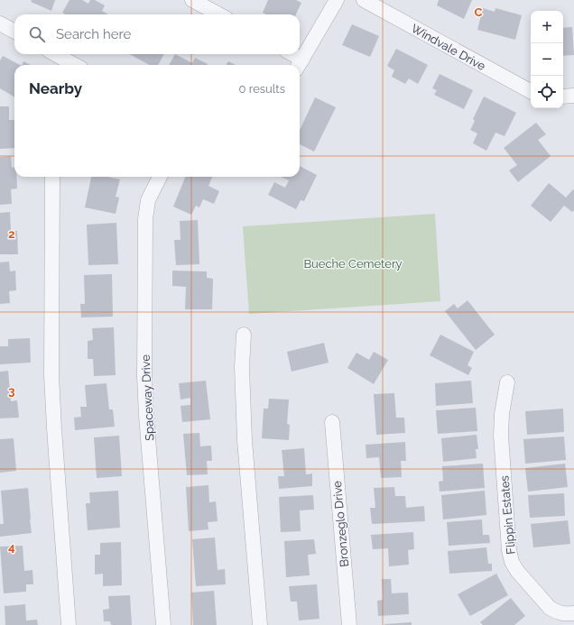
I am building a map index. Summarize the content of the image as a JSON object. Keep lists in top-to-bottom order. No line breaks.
{"streets":{"street":["Windvale Drive","Spaceway Drive","Flippin Estates","Bronzeglo Drive"]},"parks":["Bueche Cemetery"],"page":{"map_buttons":["+","−"],"search":"Search here","heading":["Nearby","0 results"]},"grid":{"columns":["C"],"rows":["2","3","4"]}}
